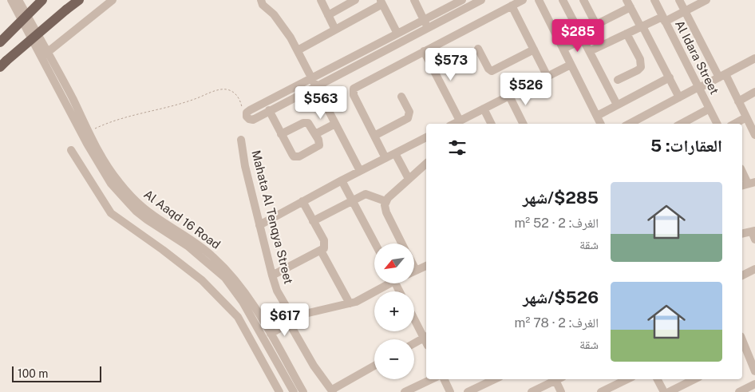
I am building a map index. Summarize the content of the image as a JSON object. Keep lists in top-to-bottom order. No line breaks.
{"streets":{"street":["Al Idara Street","Mahata Al Tenqya Street","Al Aaqd 16 Road"]},"scale_bar":"100 m","north":"bottom left","page":{"price":["$285","$573","$526","$563","$617"],"heading":"العقارات: 5","list":[{"name":"$285/شهر","note":"الغرف: 2 · 52 m² · شقة"},{"name":"$526/شهر","note":"الغرف: 2 · 78 m² · شقة"}],"map_buttons":["+","−"],"scale":"100 m"}}
